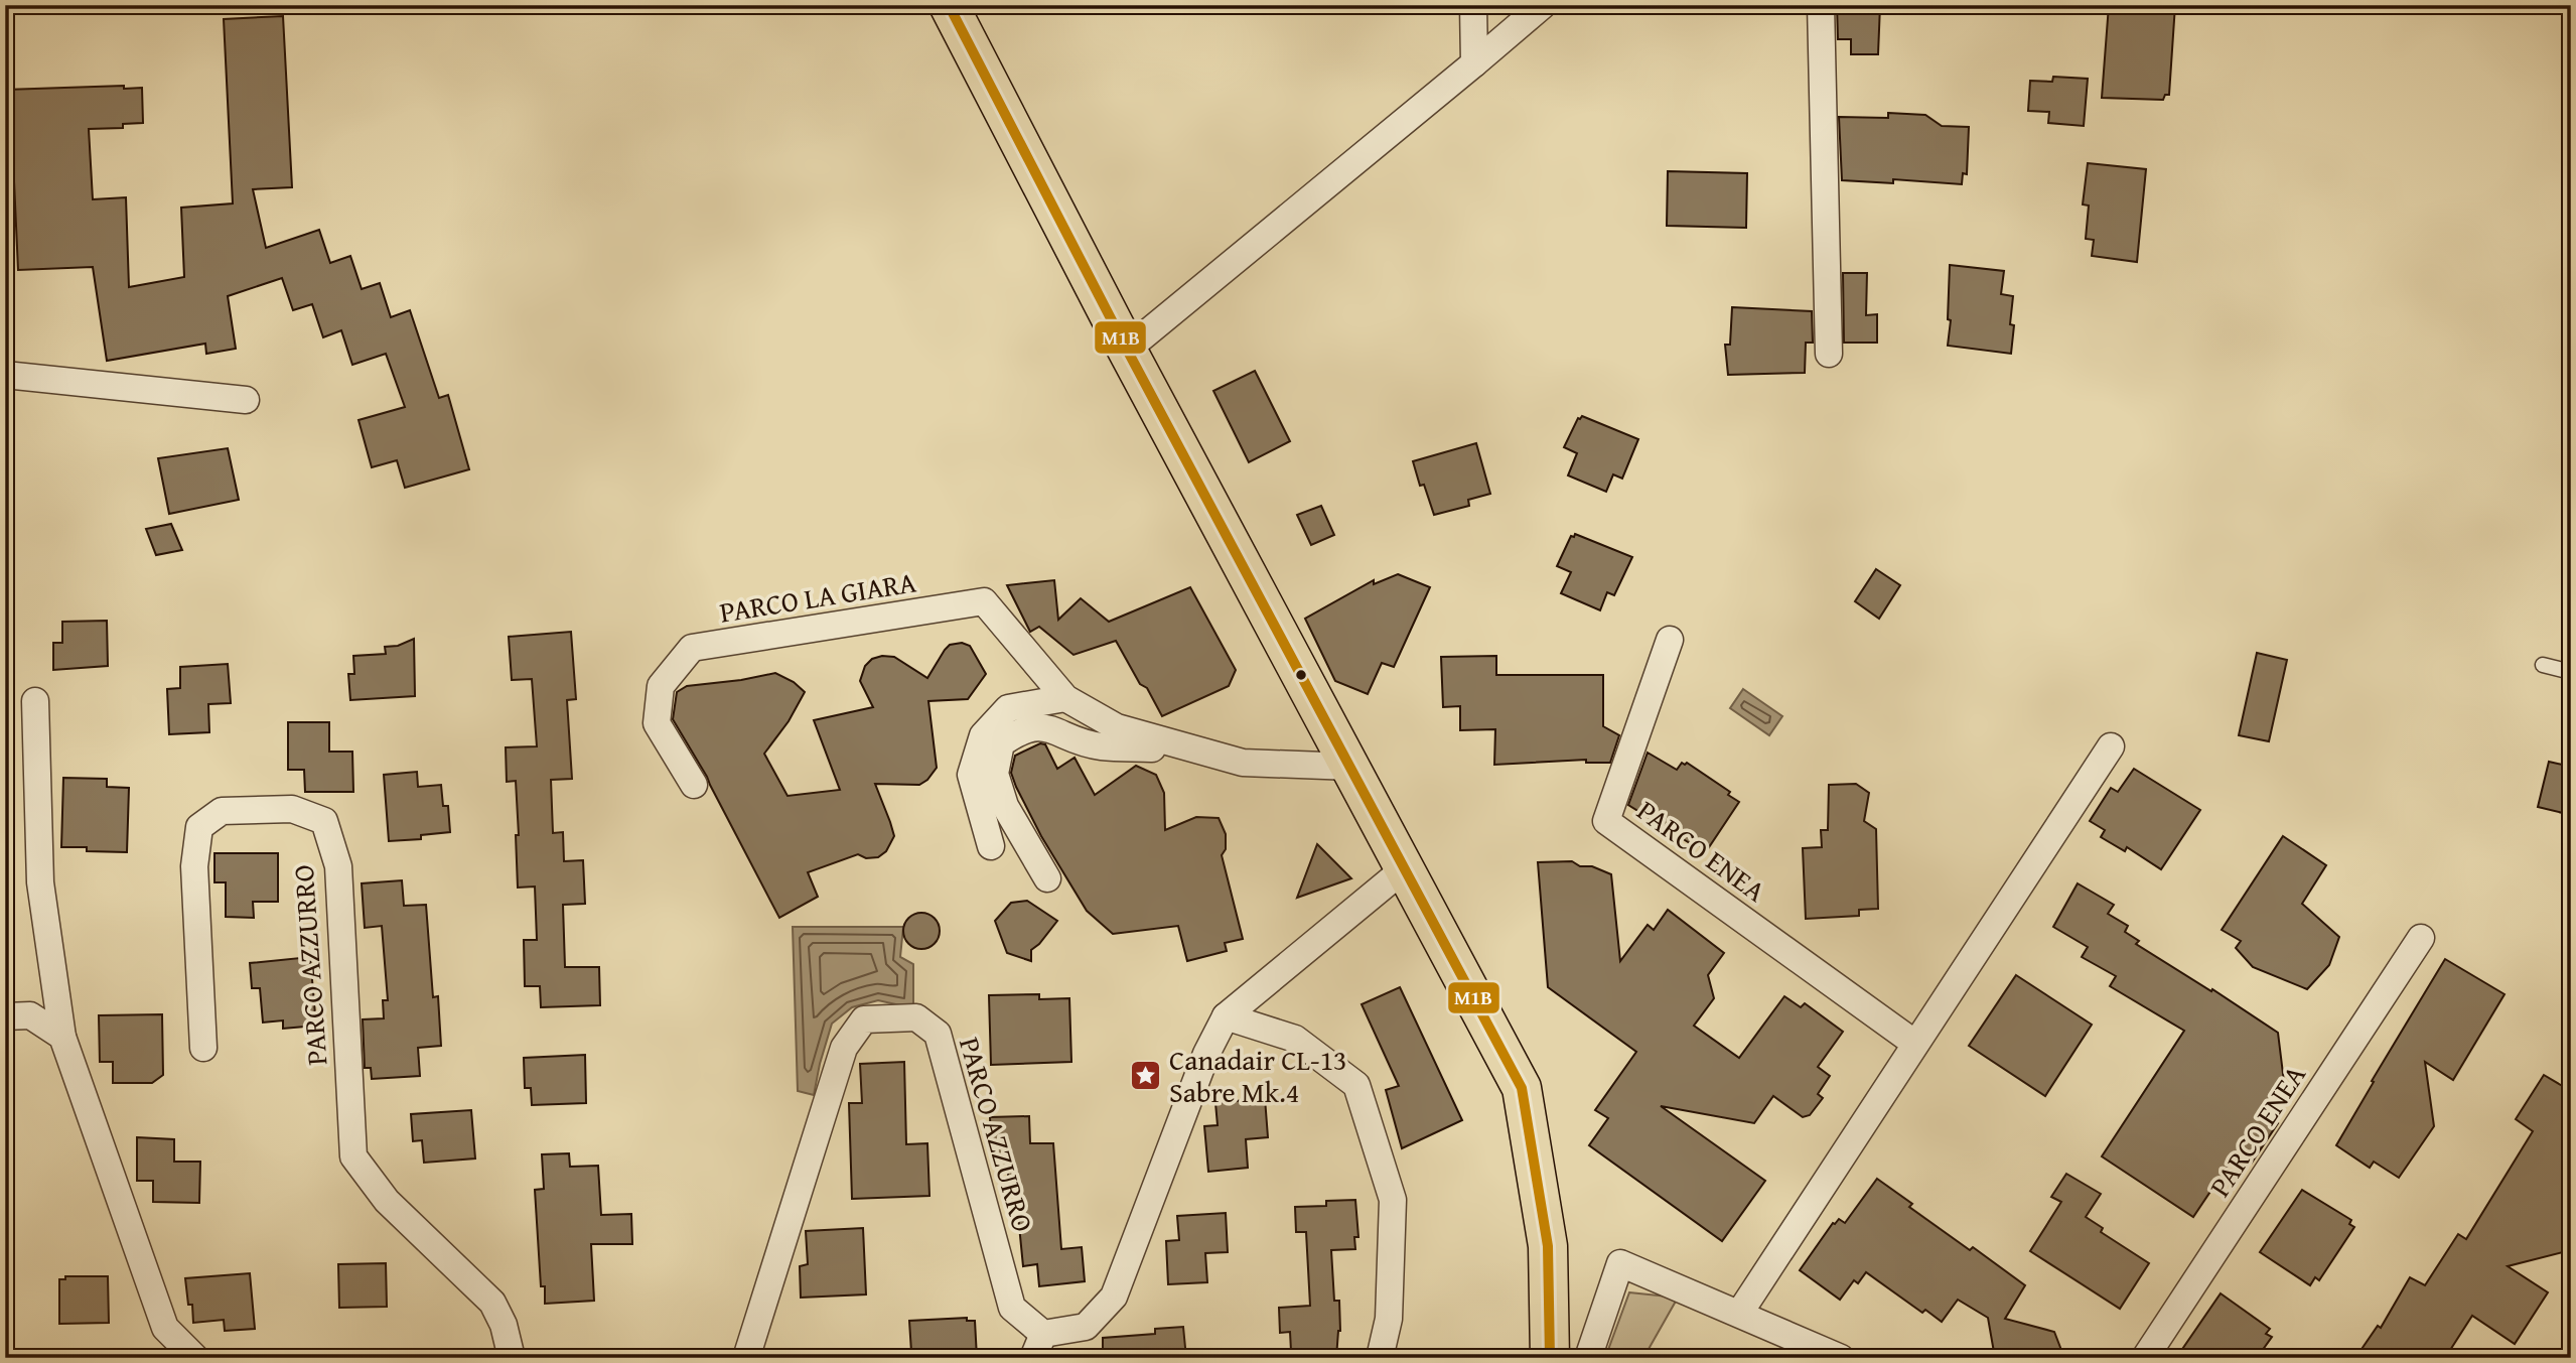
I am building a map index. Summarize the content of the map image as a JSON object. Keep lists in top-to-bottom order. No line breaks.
{"streets":{"street":["PARCO LA GIARA","PARCO ENEA","PARCO AZZURRO"]},"places":{"place":["Canadair CL-13 Sabre Mk.4"]},"lines":["transit line M1B"]}
